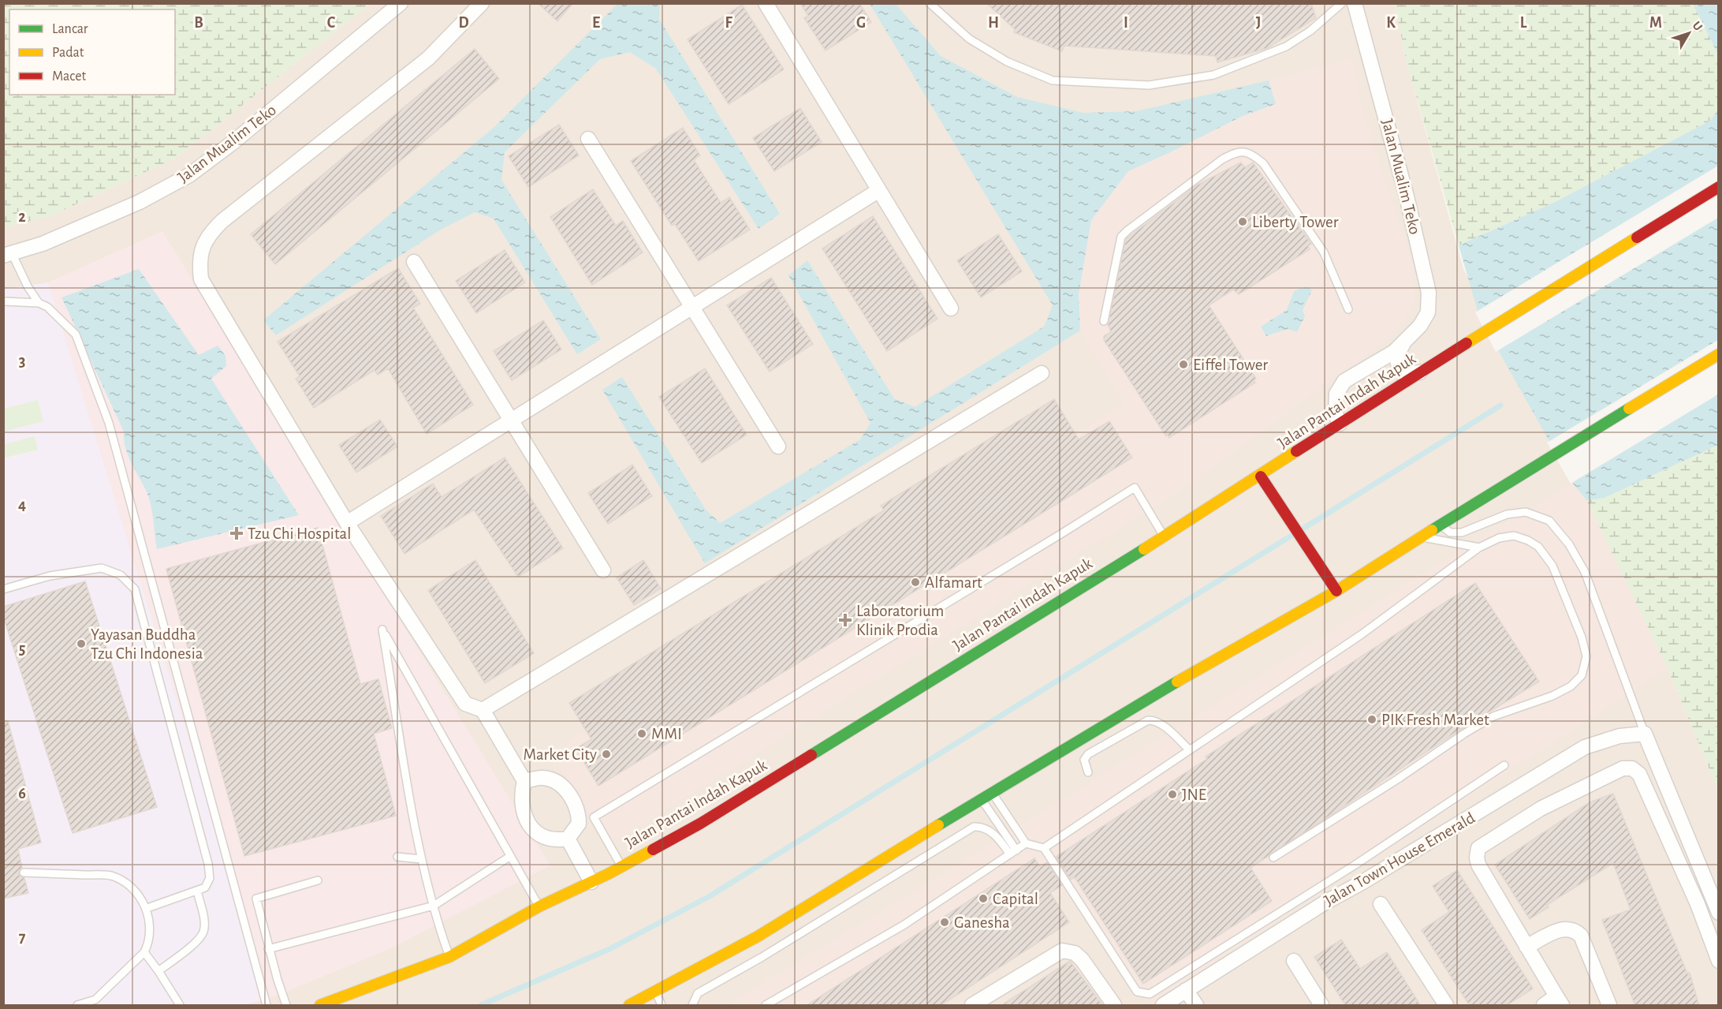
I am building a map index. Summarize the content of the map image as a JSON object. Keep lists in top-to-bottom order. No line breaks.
{"streets":{"main road":["Jalan Pantai Indah Kapuk"],"street":["Jalan Mualim Teko","Jalan Town House Emerald"]},"crossings":[["Jalan Mualim Teko","Jalan Pantai Indah Kapuk"]],"places":{"other":["Liberty Tower","Eiffel Tower","Alfamart","Yayasan Buddha Tzu Chi Indonesia","PIK Fresh Market","MMI","Market City","JNE","Capital","Ganesha"],"health":["Tzu Chi Hospital","Laboratorium Klinik Prodia"]},"legend":["Lancar","Padat","Macet"],"north":"top right","grid":{"columns":["B","C","D","E","F","G","H","I","J","K","L","M"],"rows":["2","3","4","5","6","7"]}}
